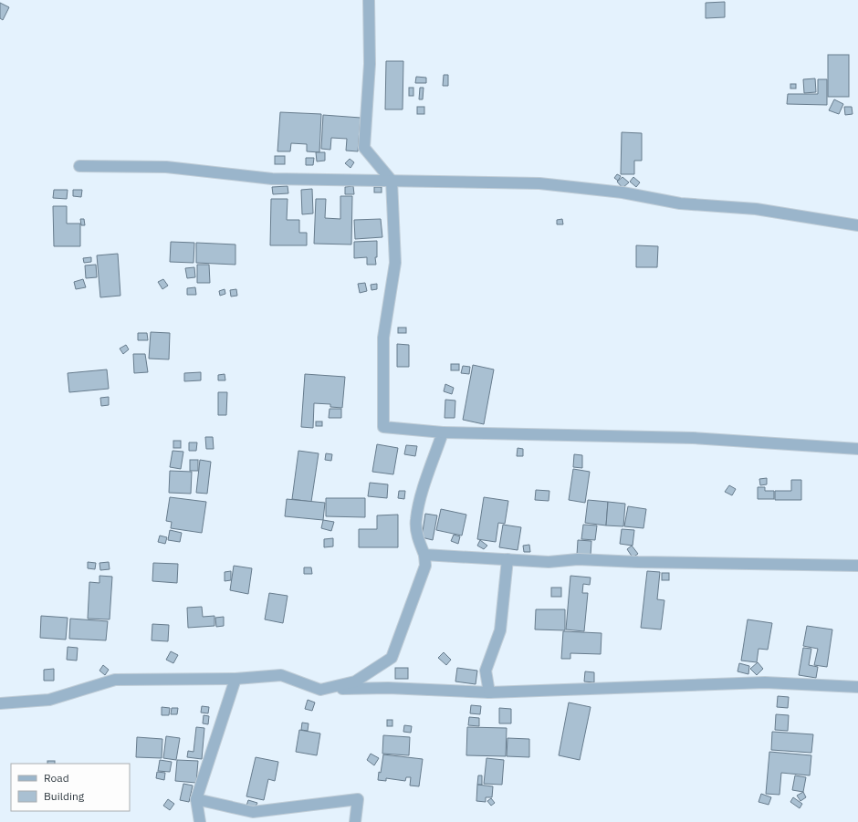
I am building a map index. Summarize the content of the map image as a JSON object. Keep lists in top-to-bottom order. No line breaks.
{"legend":["Road","Building"]}
